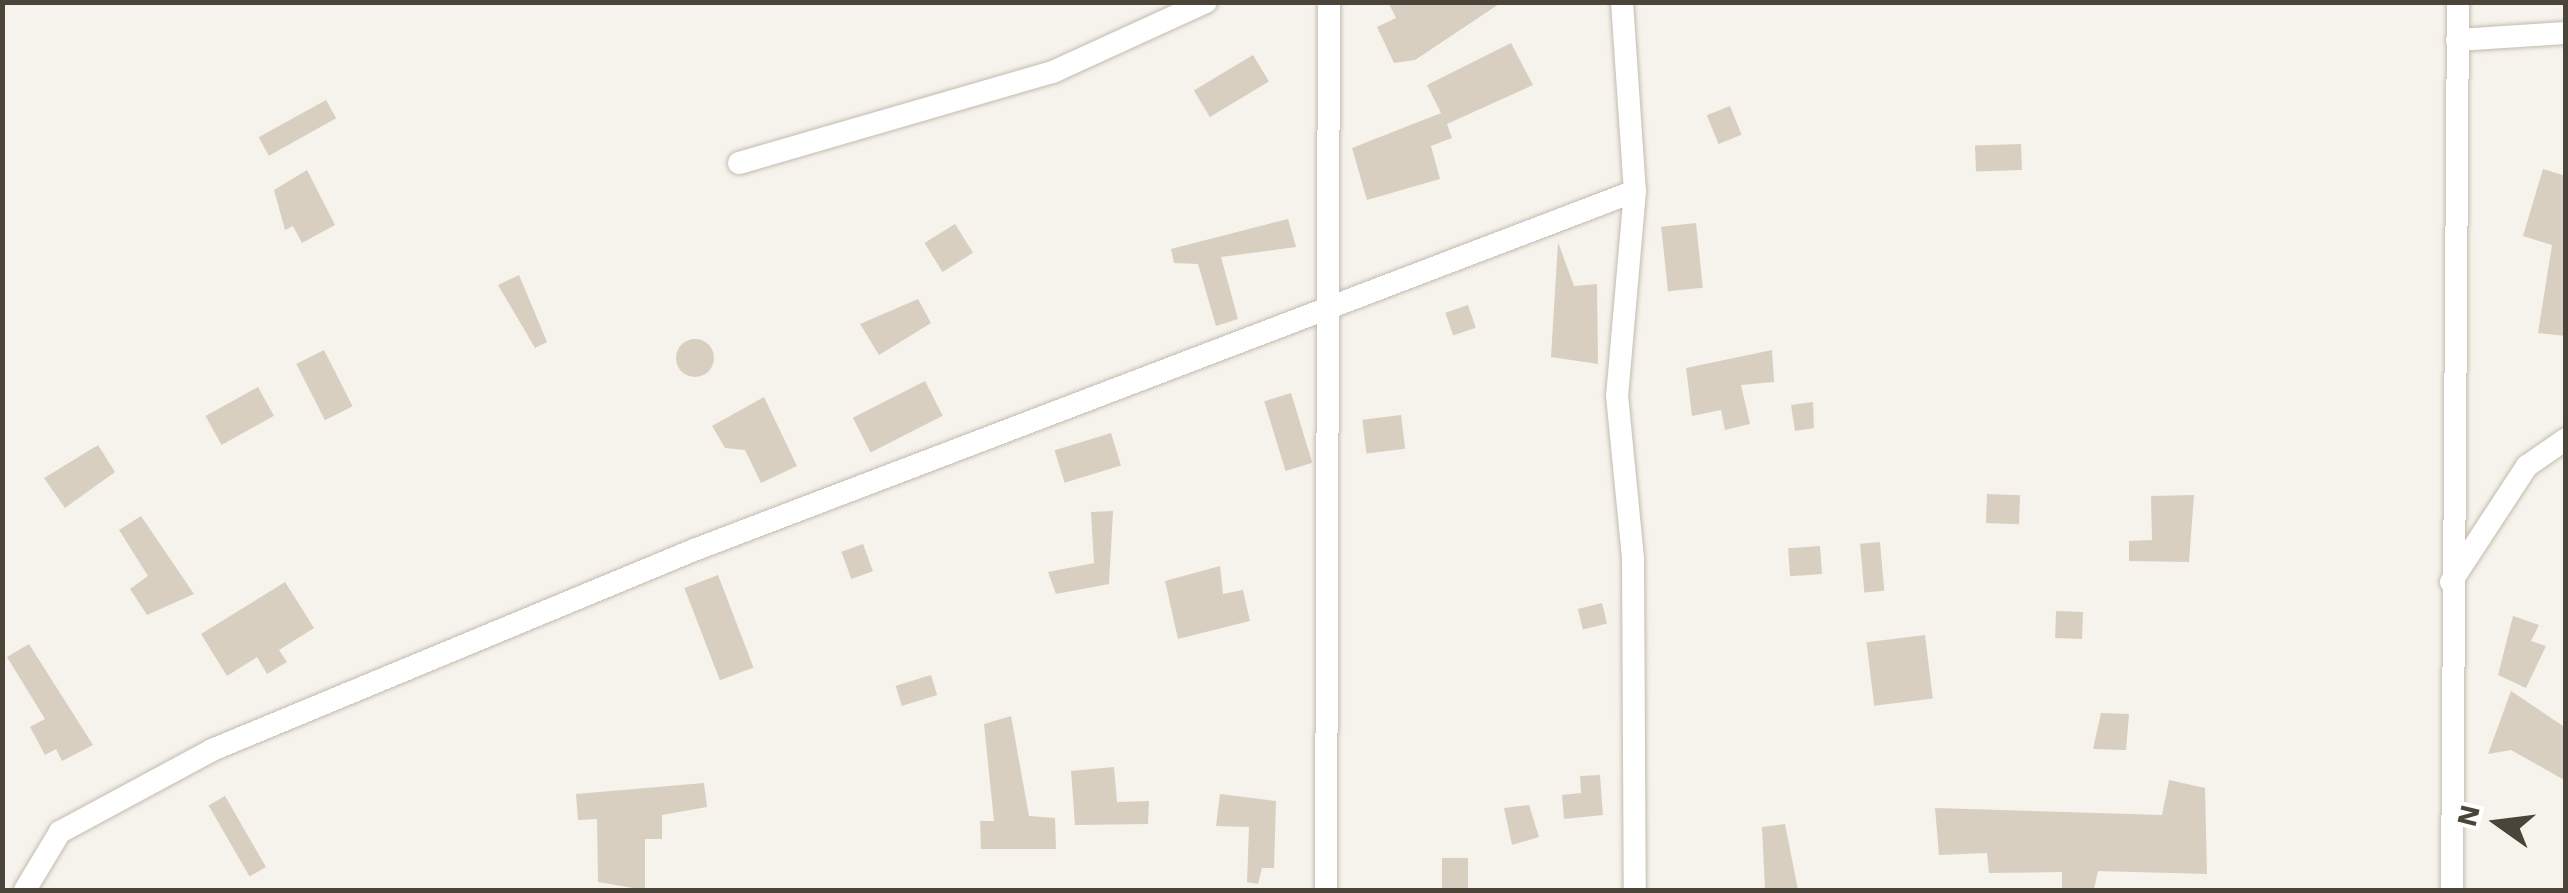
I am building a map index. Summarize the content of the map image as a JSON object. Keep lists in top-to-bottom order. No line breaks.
{"north":"left"}
